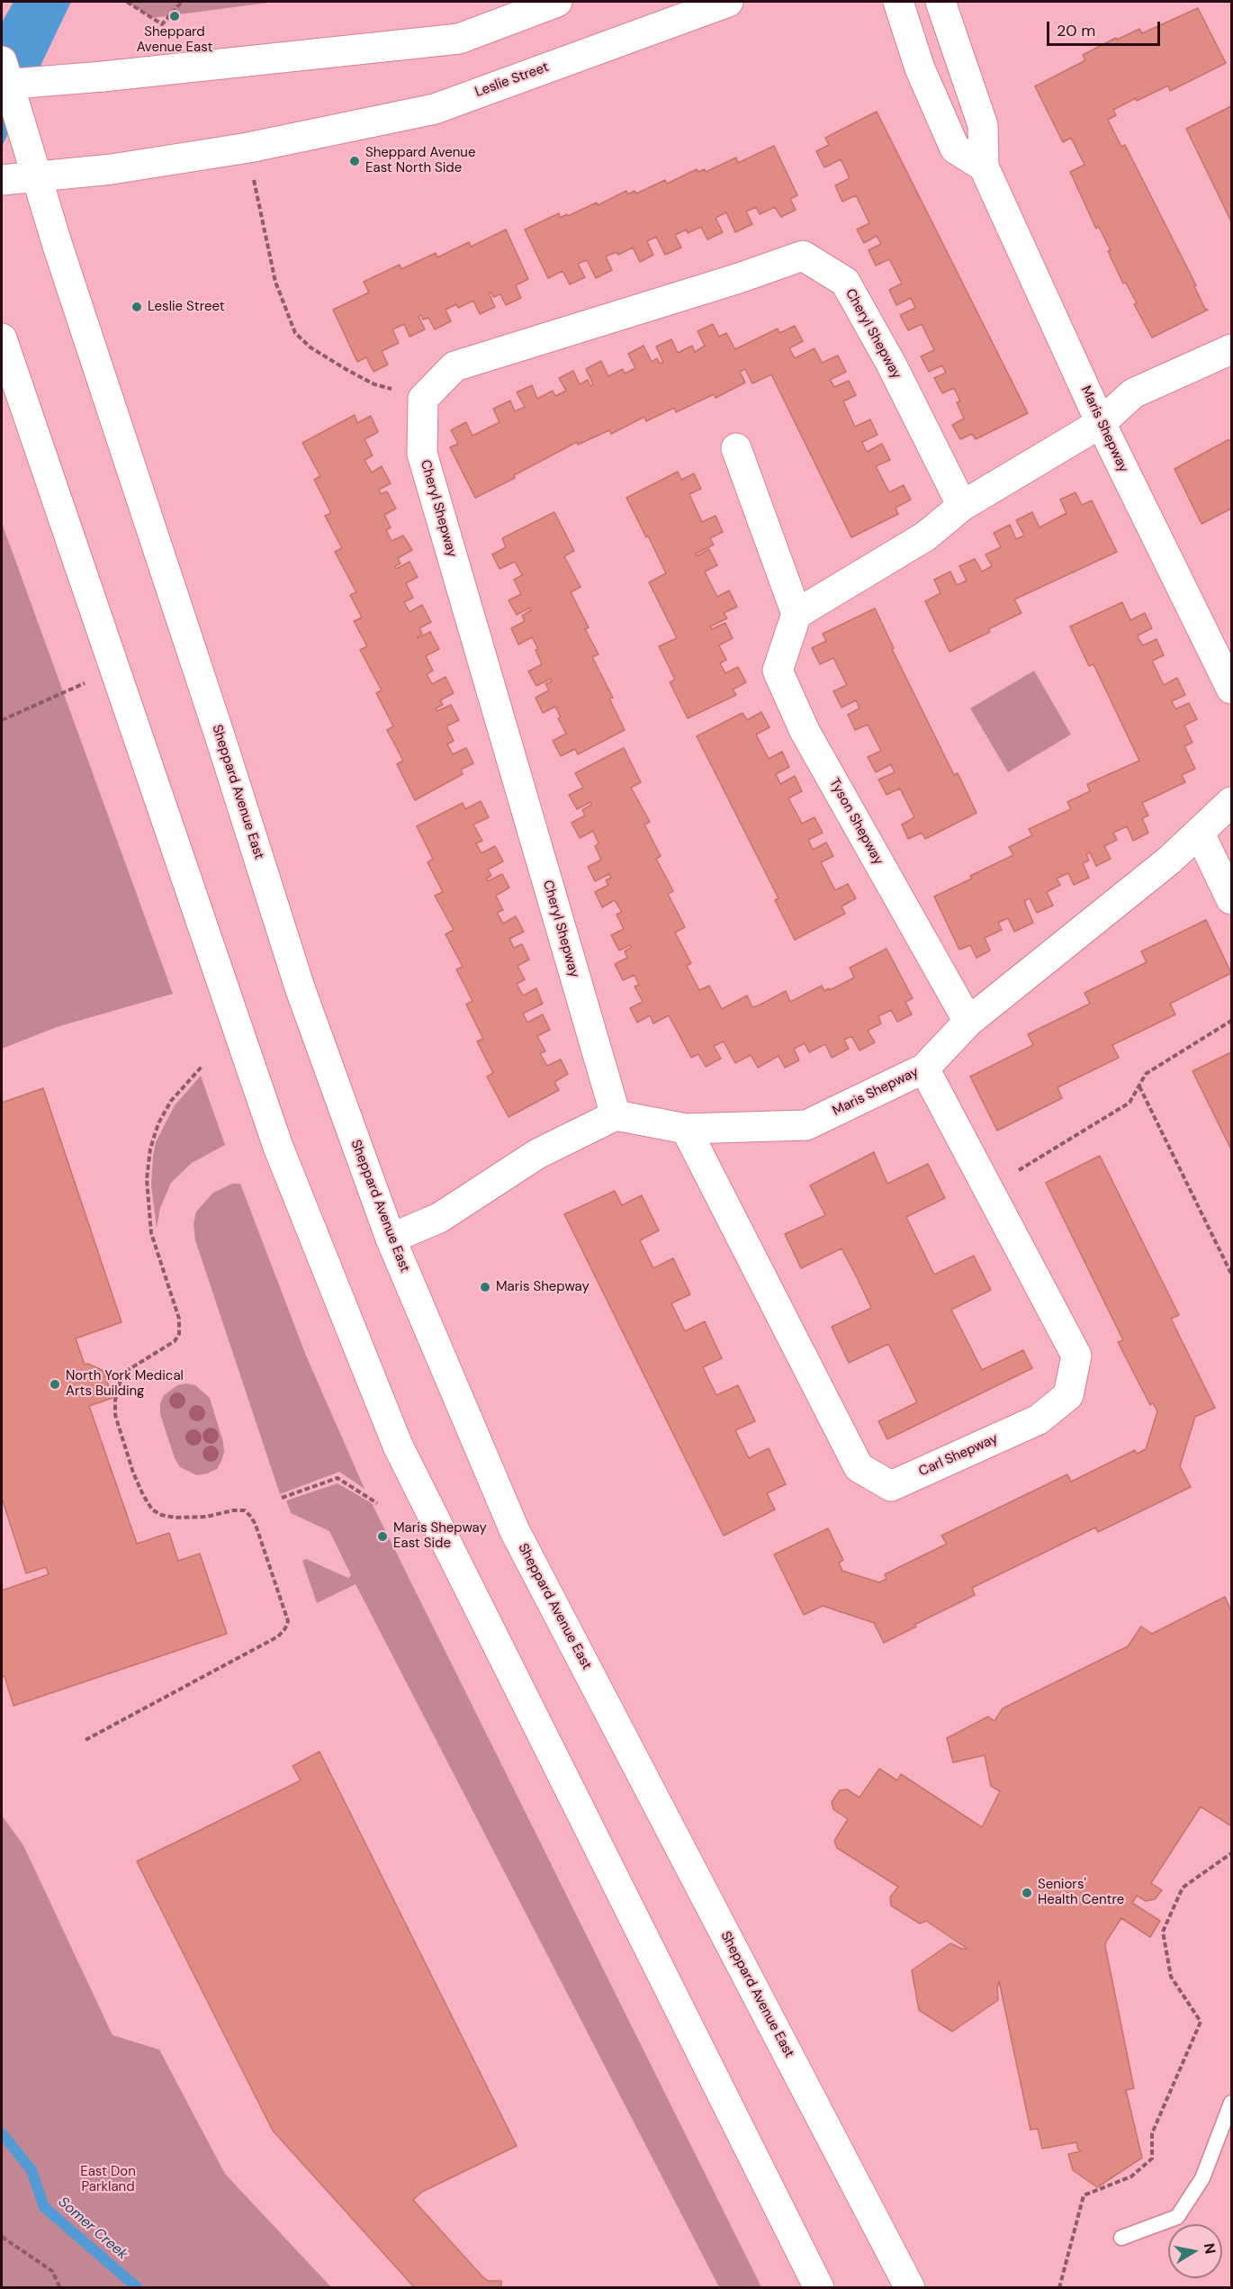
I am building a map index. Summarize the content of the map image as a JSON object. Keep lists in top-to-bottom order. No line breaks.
{"streets":{"main road":["Leslie Street","Cheryl Shepway","Maris Shepway","Sheppard Avenue East","Tyson Shepway","Carl Shepway"]},"crossings":[["Leslie Street","Sheppard Avenue East"],["Cheryl Shepway","Maris Shepway"],["Maris Shepway","Tyson Shepway"],["Maris Shepway","Carl Shepway"]],"water":["Somer Creek"],"parks":["East Don Parkland"],"places":["Sheppard Avenue East","Sheppard Avenue East North Side","Leslie Street","Maris Shepway","North York Medical Arts Building","Maris Shepway East Side","Seniors' Health Centre"],"scale_bar":"20 m","north":"right"}
